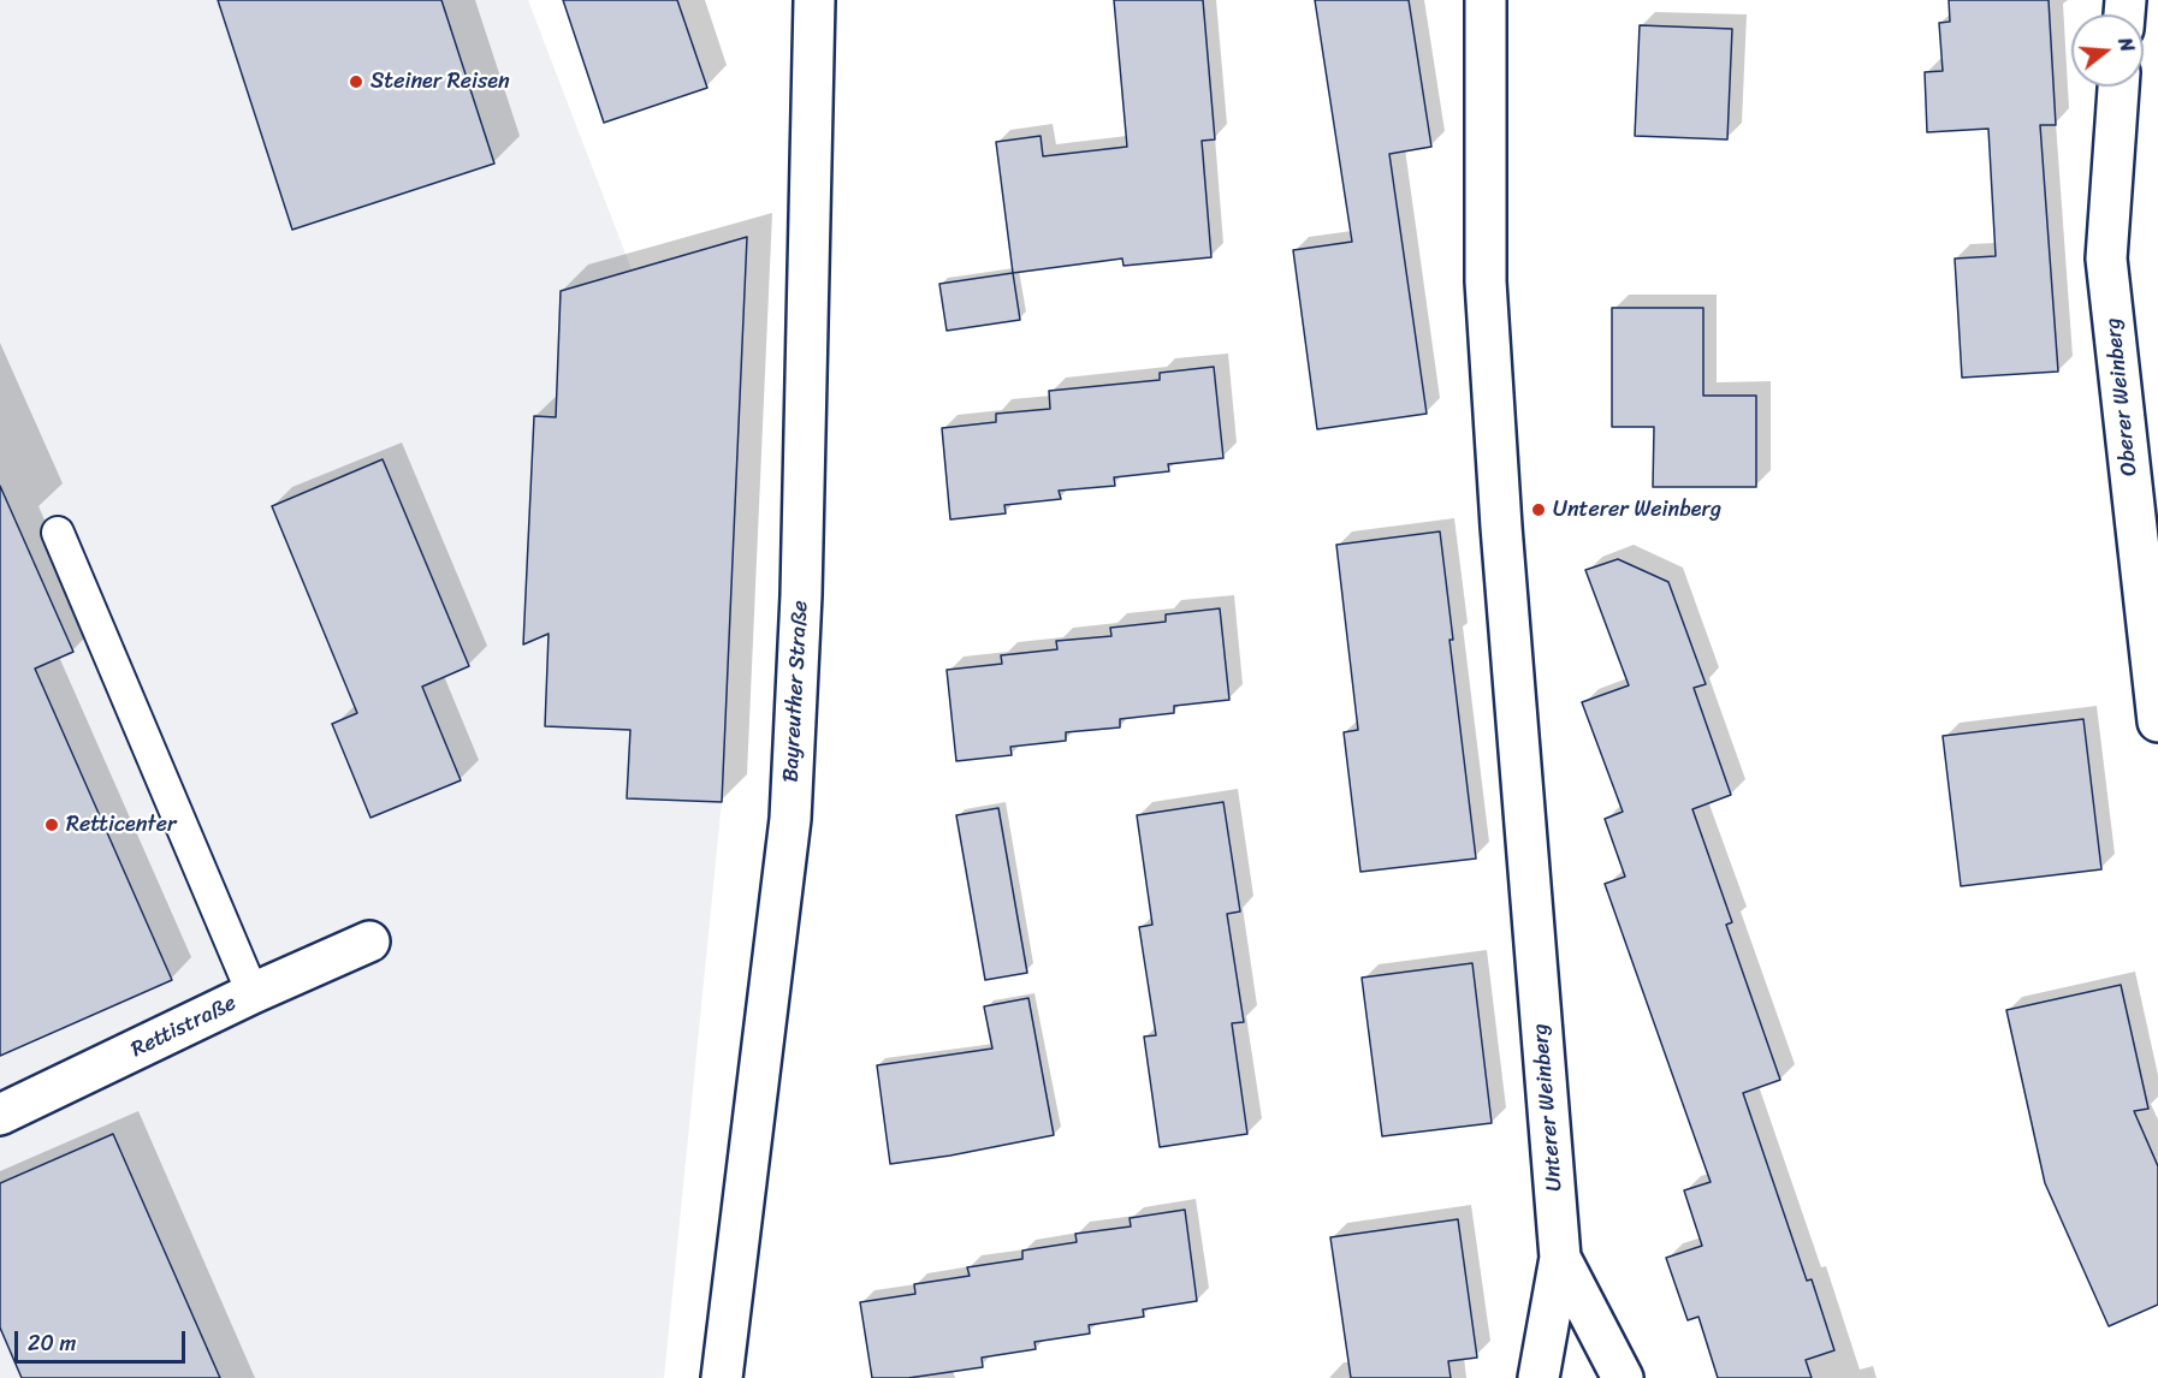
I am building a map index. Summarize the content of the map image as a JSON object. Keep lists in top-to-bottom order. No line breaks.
{"streets":{"street":["Oberer Weinberg","Bayreuther Straße","Rettistraße","Unterer Weinberg"]},"places":["Steiner Reisen","Unterer Weinberg","Retticenter"],"scale_bar":"20 m","north":"right"}
